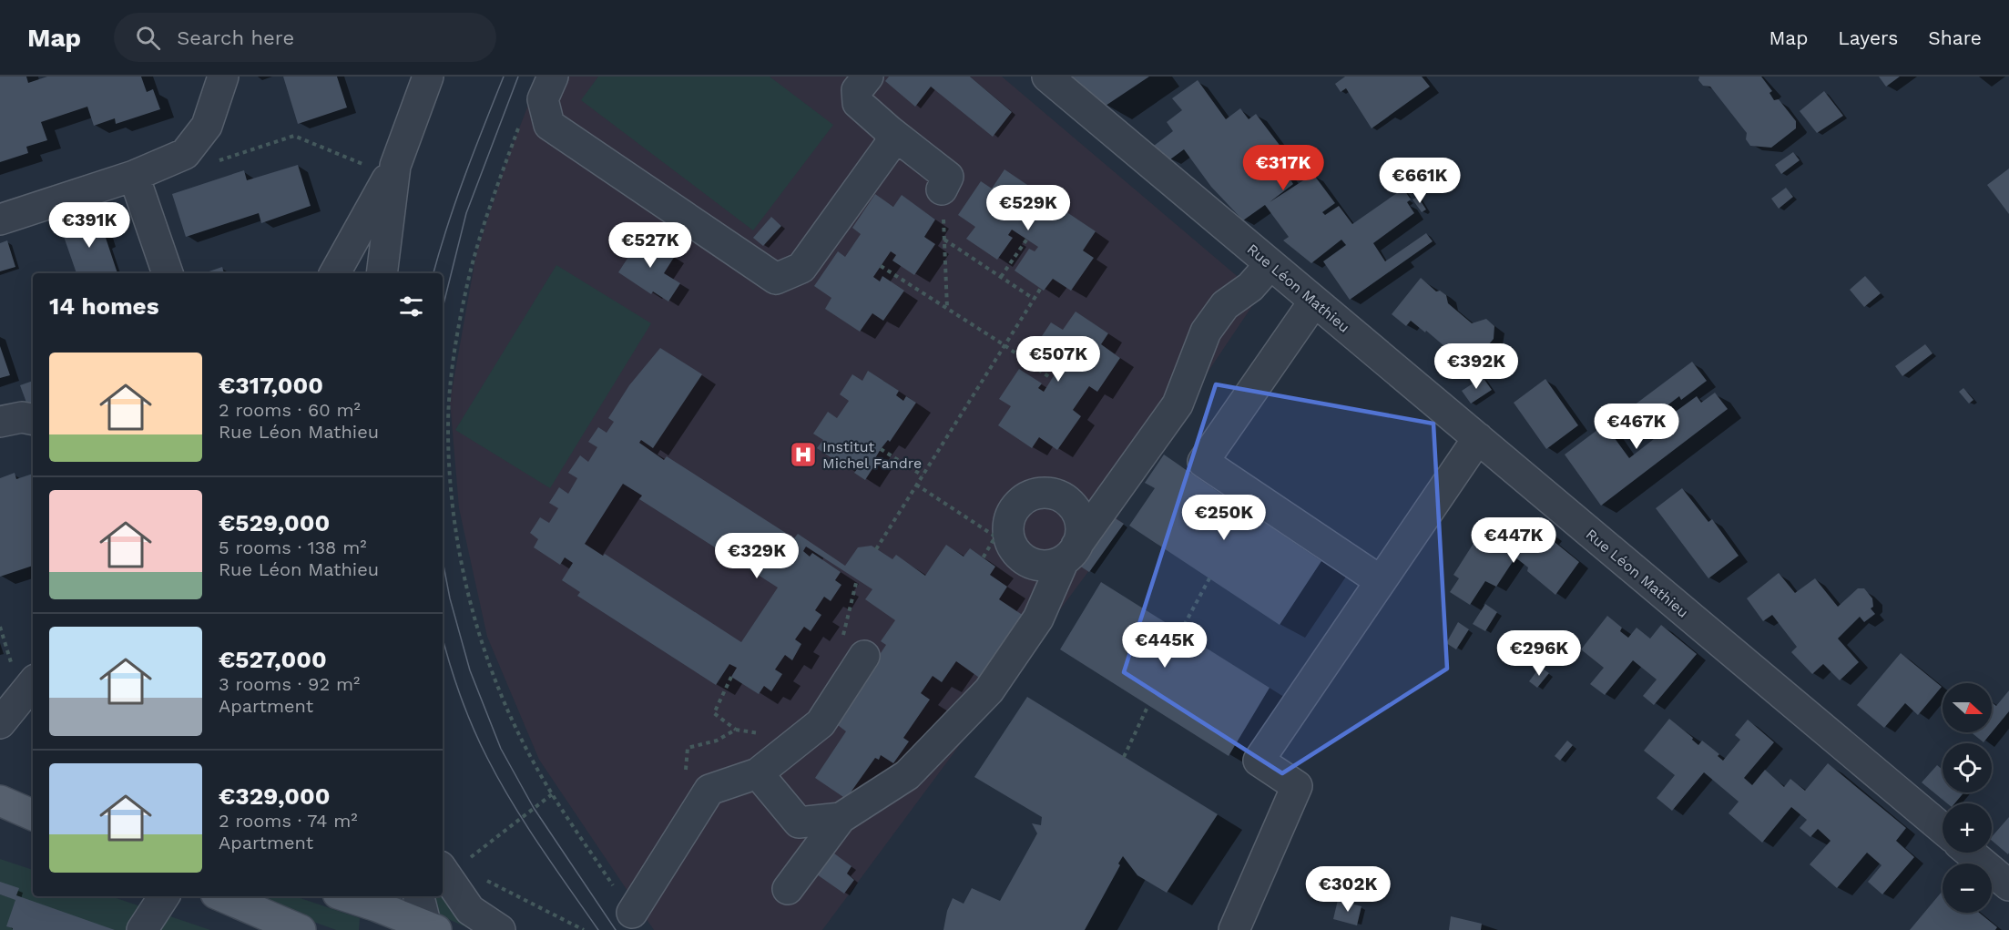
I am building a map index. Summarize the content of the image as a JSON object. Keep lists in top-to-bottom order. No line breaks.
{"streets":{"street":["Rue Léon Mathieu"]},"places":{"hospital":["Institut Michel Fandre"]},"north":"right","page":{"header":"Map","search":"Search here","nav":["Map","Layers","Share"],"price":["€317K","€661K","€529K","€391K","€527K","€507K","€392K","€467K","€250K","€447K","€329K","€445K","€296K","€302K"],"heading":"14 homes","list":[{"name":"€317,000","note":"2 rooms · 60 m² · Rue Léon Mathieu"},{"name":"€529,000","note":"5 rooms · 138 m² · Rue Léon Mathieu"},{"name":"€527,000","note":"3 rooms · 92 m² · Apartment"},{"name":"€329,000","note":"2 rooms · 74 m² · Apartment"}],"map_buttons":["+","−"]}}
